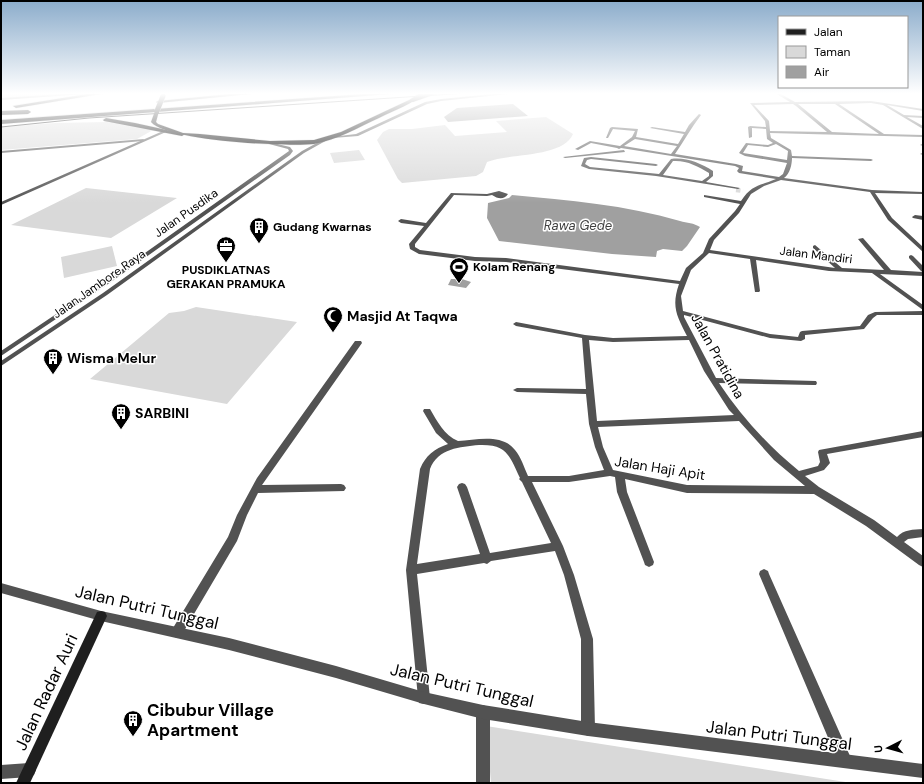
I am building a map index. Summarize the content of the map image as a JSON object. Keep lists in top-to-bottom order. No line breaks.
{"streets":{"highway":["Jalan Pusdika","Jalan Jambore Raya"],"main road":["Jalan Radar Auri"],"street":["Jalan Mandiri","Jalan Pratidina","Jalan Haji Apit","Jalan Putri Tunggal"]},"crossings":[["Jalan Pusdika","Jalan Jambore Raya"],["Jalan Mandiri","Jalan Pratidina"],["Jalan Pratidina","Jalan Haji Apit"],["Jalan Putri Tunggal","Jalan Radar Auri"]],"water":["Rawa Gede"],"places":{"building":["Gudang Kwarnas","Wisma Melur","SARBINI","Cibubur Village Apartment"],"office":["PUSDIKLATNAS GERAKAN PRAMUKA"],"sports":["Kolam Renang"],"mosque":["Masjid At Taqwa"]},"legend":["Jalan","Taman","Air"],"north":"left"}
